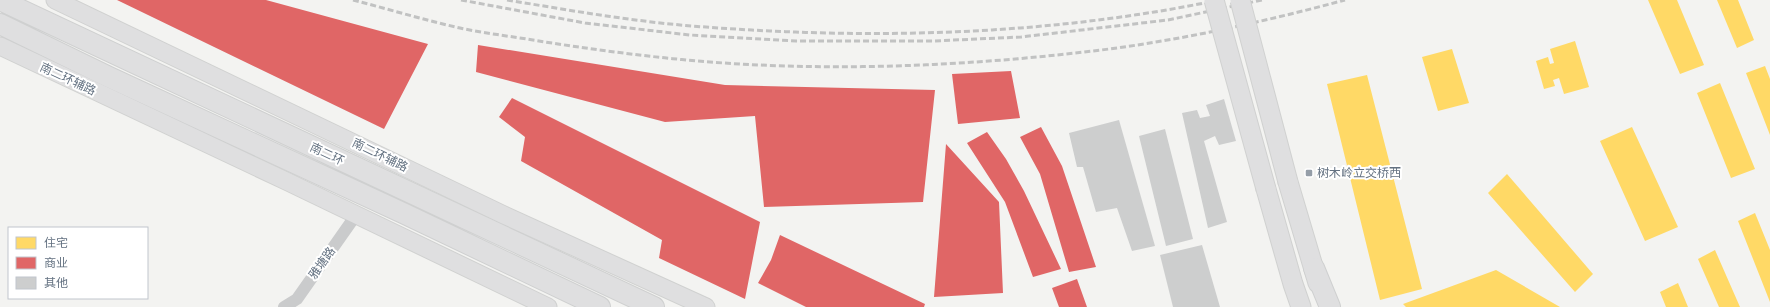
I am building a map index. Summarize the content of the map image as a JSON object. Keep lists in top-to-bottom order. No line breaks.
{"streets":{"highway":["南二环"],"main road":["南二环辅路"],"street":["雅塘路"]},"crossings":[["南二环辅路","雅塘路"]],"places":{"transit":["树木岭立交桥西"]},"legend":["住宅","商业","其他"]}
